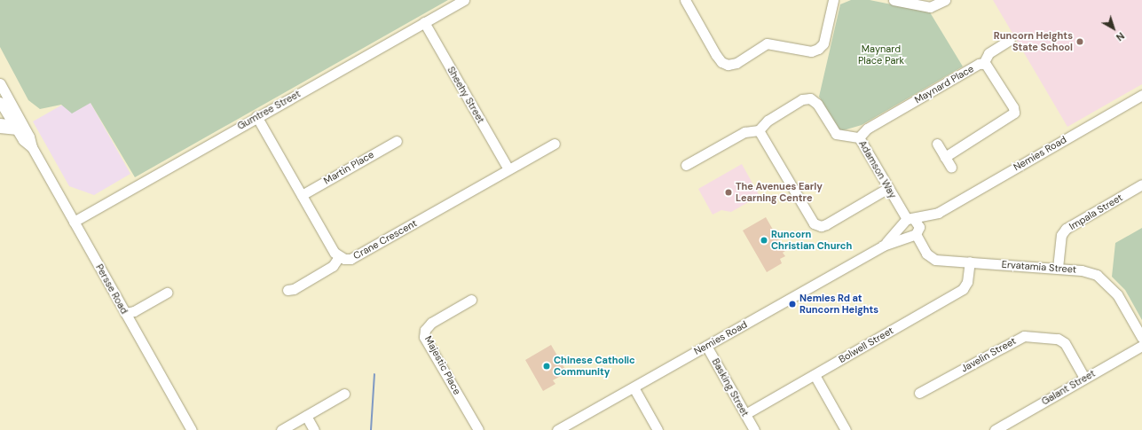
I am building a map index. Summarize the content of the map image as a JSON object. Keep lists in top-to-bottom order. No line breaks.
{"streets":{"street":["Maynard Place","Sheehy Street","Gumtree Street","Nemies Road","Martin Place","Adamson Way","Impala Street","Crane Crescent","Ervatamia Street","Persse Road","Bolwell Street","Javelin Street","Majestic Place","Basking Street","Galant Street"]},"crossings":[["Maynard Place","Adamson Way"],["Sheehy Street","Gumtree Street"],["Sheehy Street","Crane Crescent"],["Gumtree Street","Crane Crescent"],["Gumtree Street","Persse Road"],["Nemies Road","Adamson Way"],["Nemies Road","Ervatamia Street"],["Nemies Road","Basking Street"],["Martin Place","Crane Crescent"],["Impala Street","Ervatamia Street"],["Ervatamia Street","Bolwell Street"],["Bolwell Street","Basking Street"],["Javelin Street","Galant Street"]],"parks":["Maynard Place Park"],"places":["Runcorn Heights State School","The Avenues Early Learning Centre","Runcorn Christian Church","Nemies Rd at Runcorn Heights","Chinese Catholic Community"],"north":"bottom right"}
